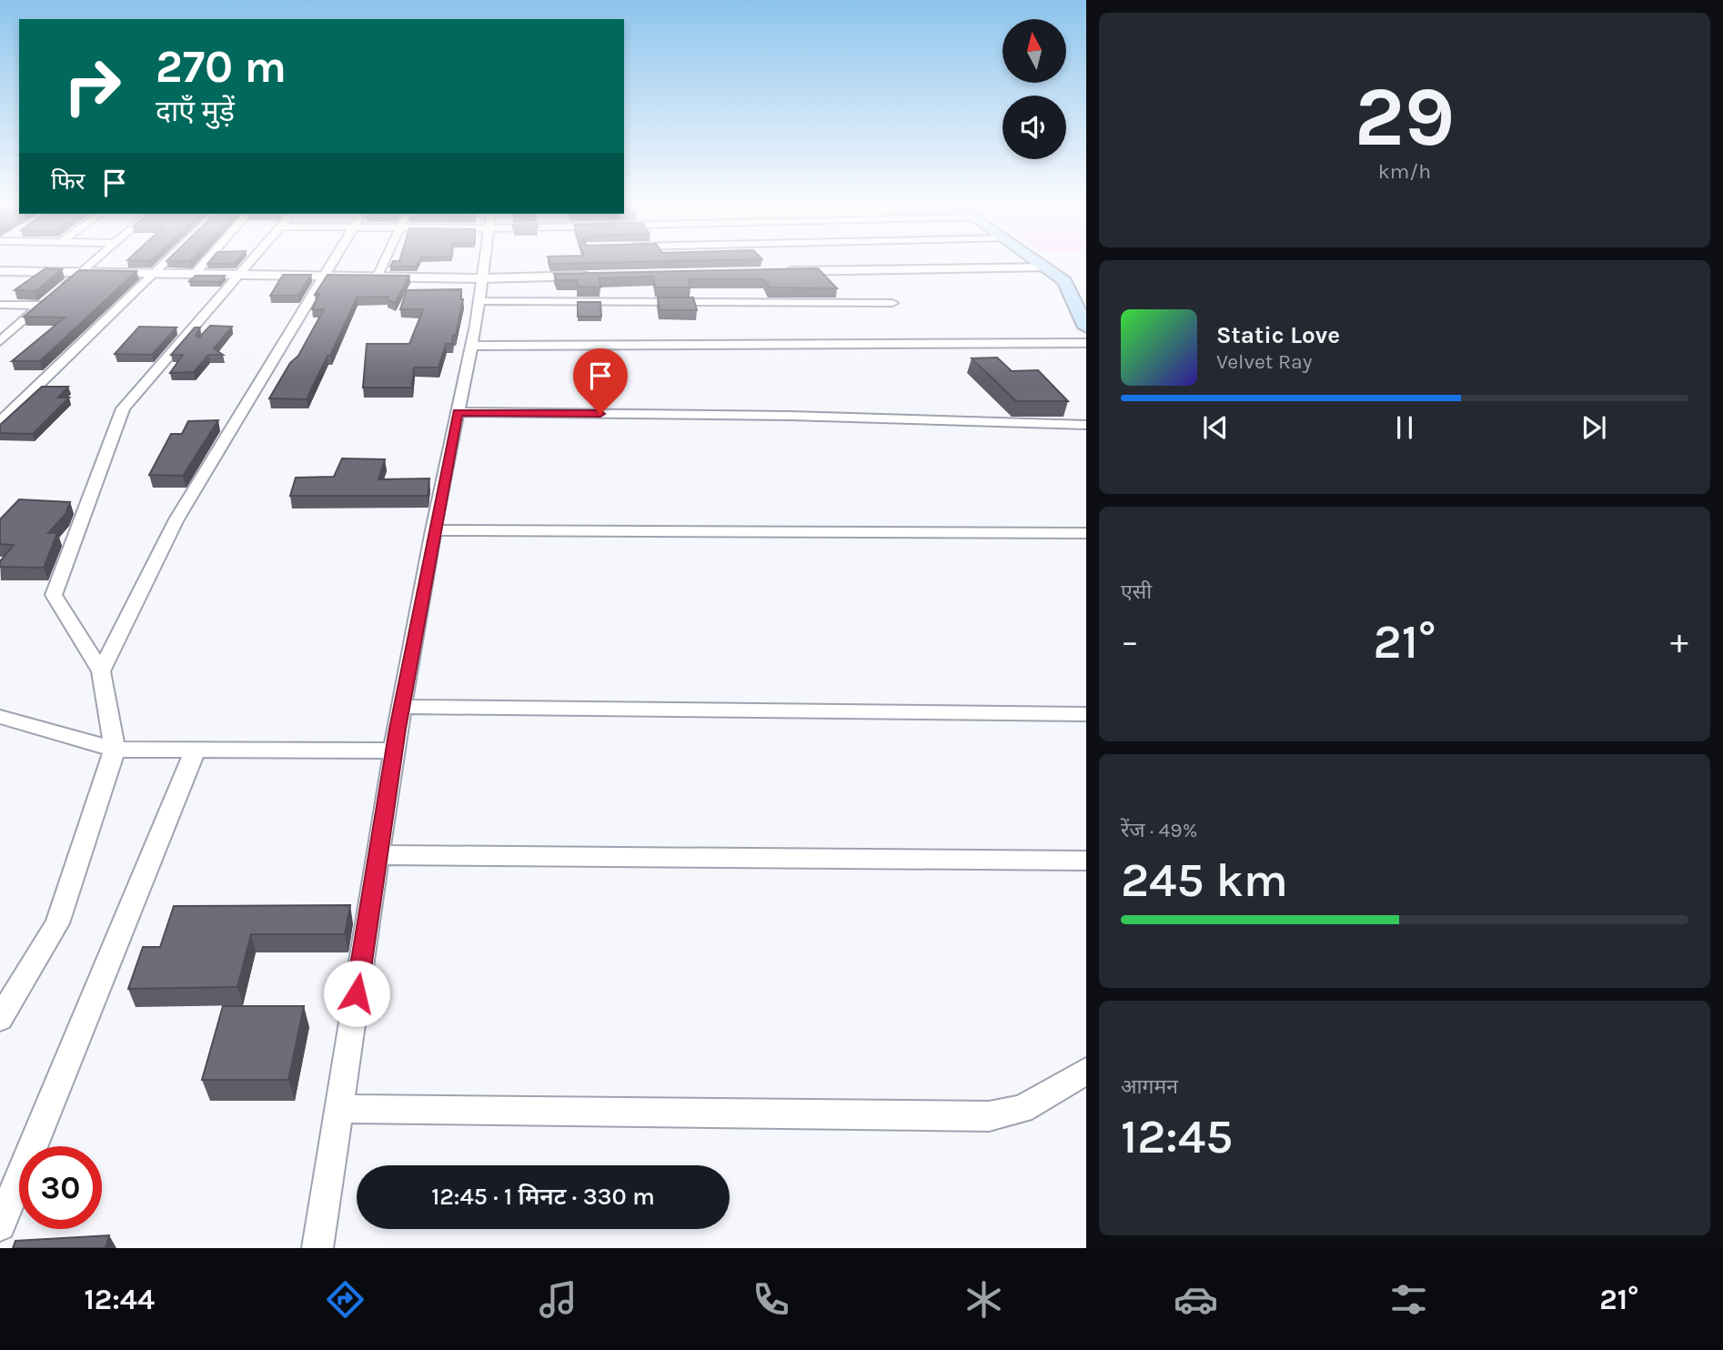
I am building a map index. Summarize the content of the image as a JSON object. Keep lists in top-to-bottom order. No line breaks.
{"north":"top","page":{"tile":[["29","km/h"],"एसी",["रेंज · 49%","245 km"],["आगमन","12:45"]],"turn":["270 m","दाएँ मुड़ें"],"then":"फिर","song":["Static Love","Velvet Ray"],"heat":["−","21°","+"],"limit":"30","trip":"12:45 · 1 मिनट · 330 m","tabs":["12:44","21°"]}}
